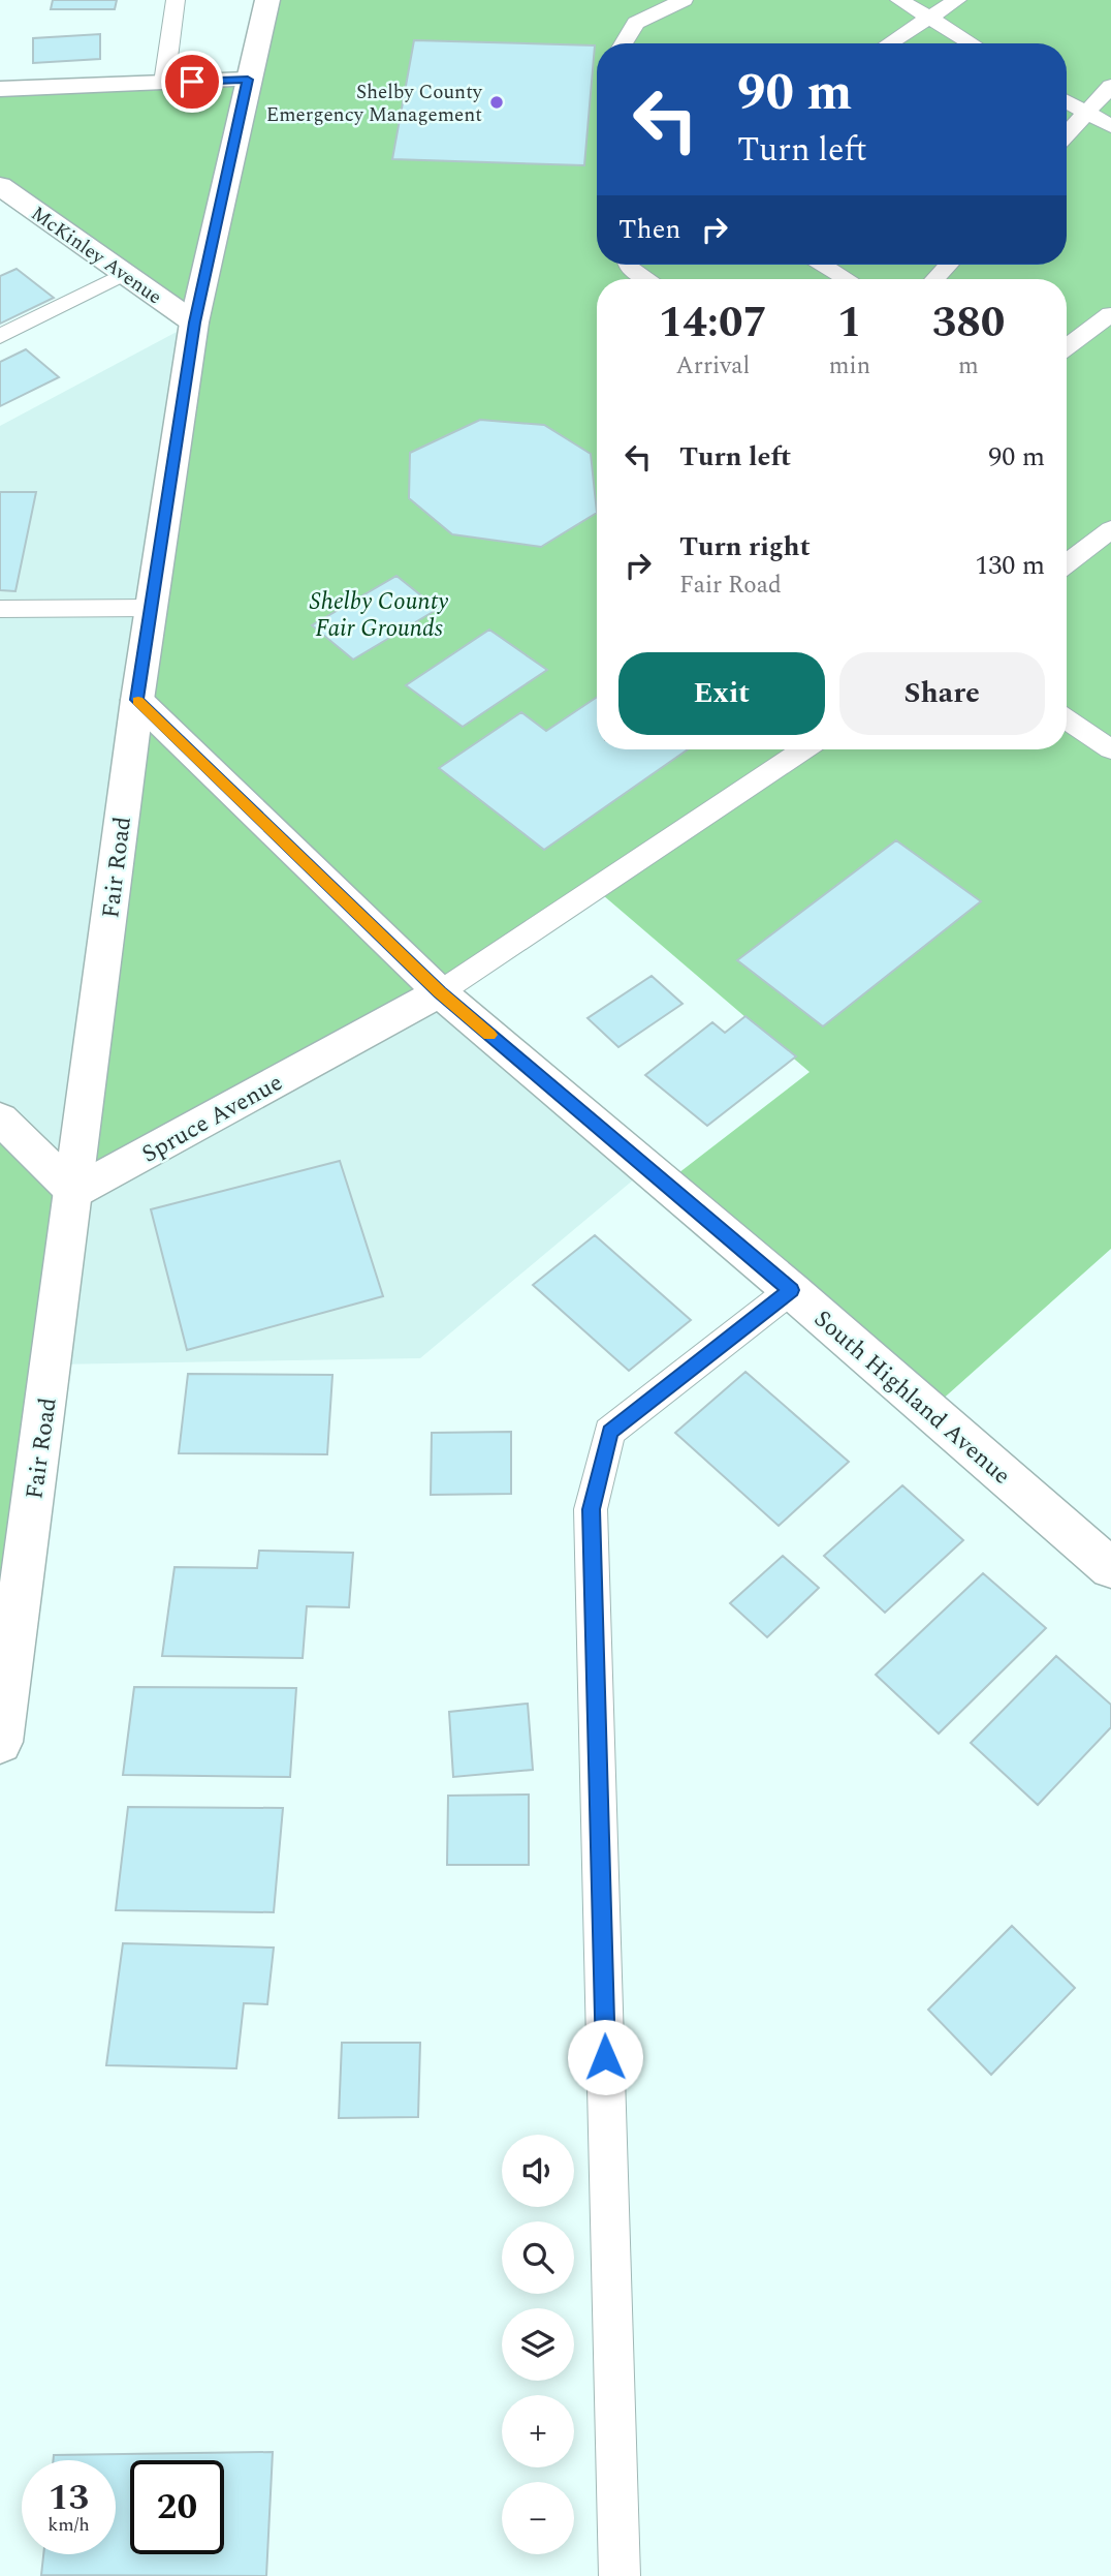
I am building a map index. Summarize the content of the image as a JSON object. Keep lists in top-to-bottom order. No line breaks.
{"streets":{"street":["McKinley Avenue","Fair Road","Spruce Avenue","South Highland Avenue"]},"crossings":[["McKinley Avenue","Fair Road"],["Fair Road","Spruce Avenue"],["Fair Road","South Highland Avenue"],["Spruce Avenue","South Highland Avenue"]],"parks":["Shelby County Fair Grounds"],"places":["Shelby County Emergency Management"],"page":{"turn":["90 m","Turn left"],"then":"Then","eta":["14:07","Arrival","1","min","380","m"],"list":[{"name":"Turn left","value":"90 m"},{"name":"Turn right","note":"Fair Road","value":"130 m"}],"buttons":["Exit","Share"],"map_buttons":["+","−"],"speed":"13 km/h","limit":"20"}}
